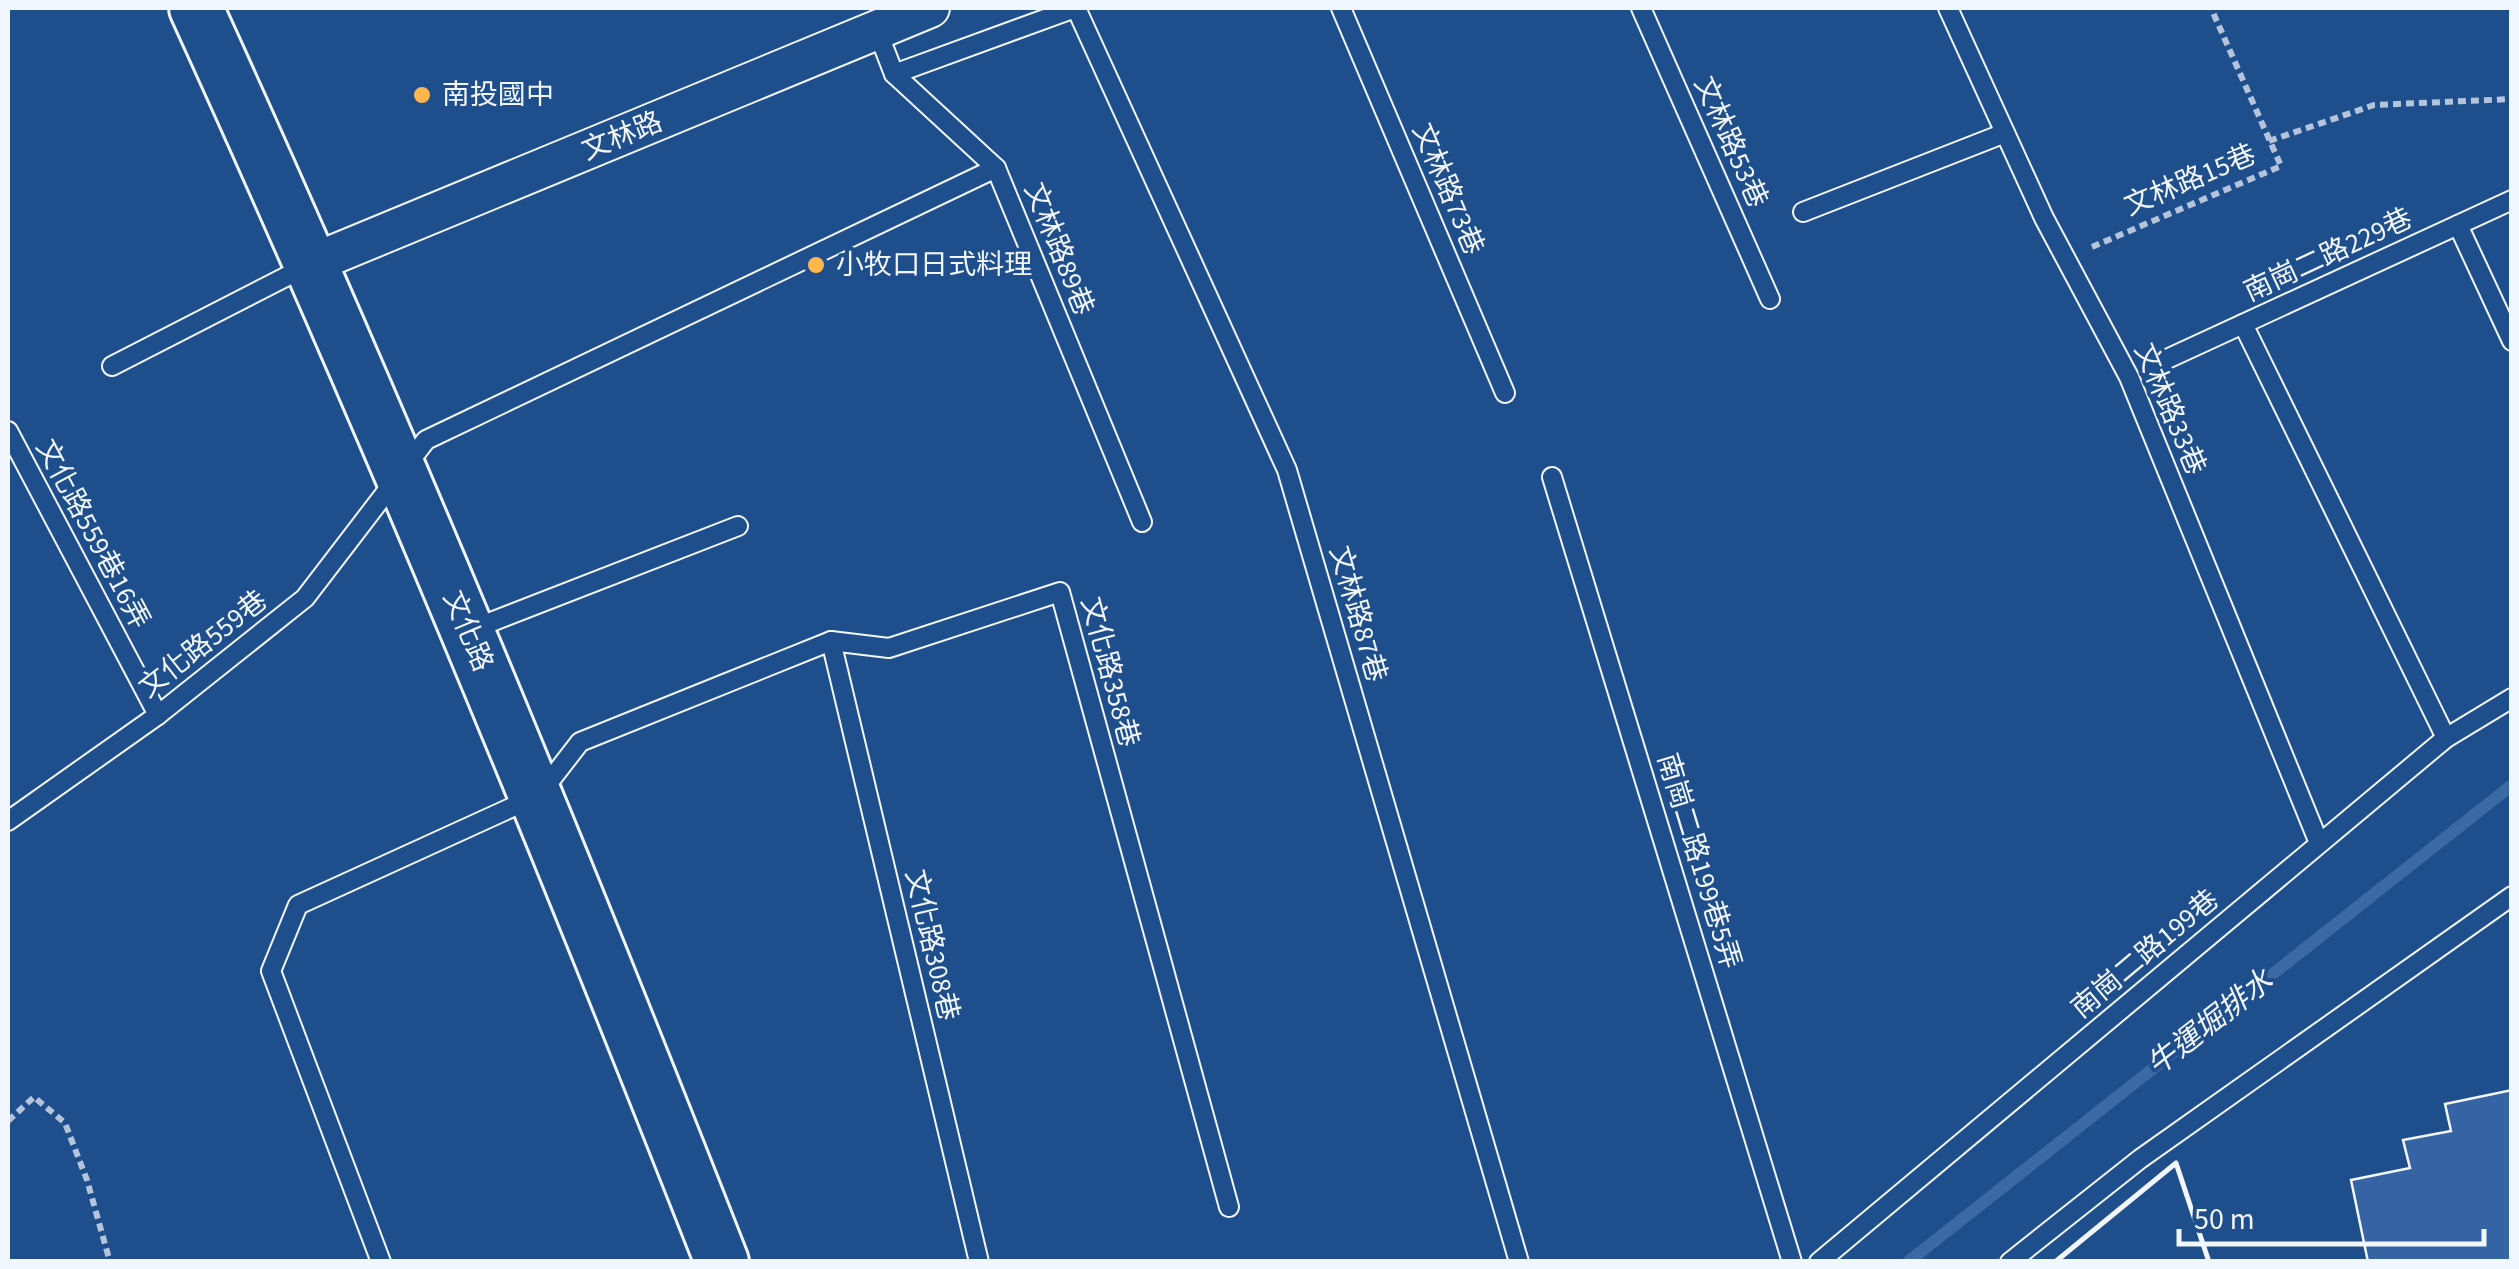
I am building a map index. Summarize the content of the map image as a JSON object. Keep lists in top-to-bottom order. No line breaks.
{"streets":{"street":["文林路","文化路"],"lane":["文林路53巷","文林路73巷","文林路89巷","南崗二路229巷","文林路33巷","文化路559巷16弄","文林路87巷","文化路559巷","文化路358巷","南崗二路199巷5弄","文化路308巷","南崗二路199巷"],"path":["文林路15巷"]},"crossings":[["文林路","文林路89巷"],["文林路","文化路"],["文林路15巷","文林路33巷"],["文林路89巷","文化路559巷"],["文林路33巷","南崗二路199巷"],["文化路559巷16弄","文化路559巷"],["文化路","文化路559巷"],["文化路","文化路358巷"],["文化路358巷","文化路308巷"]],"water":["牛運堀排水"],"places":["南投國中","小牧口日式料理"],"scale_bar":"50 m"}
